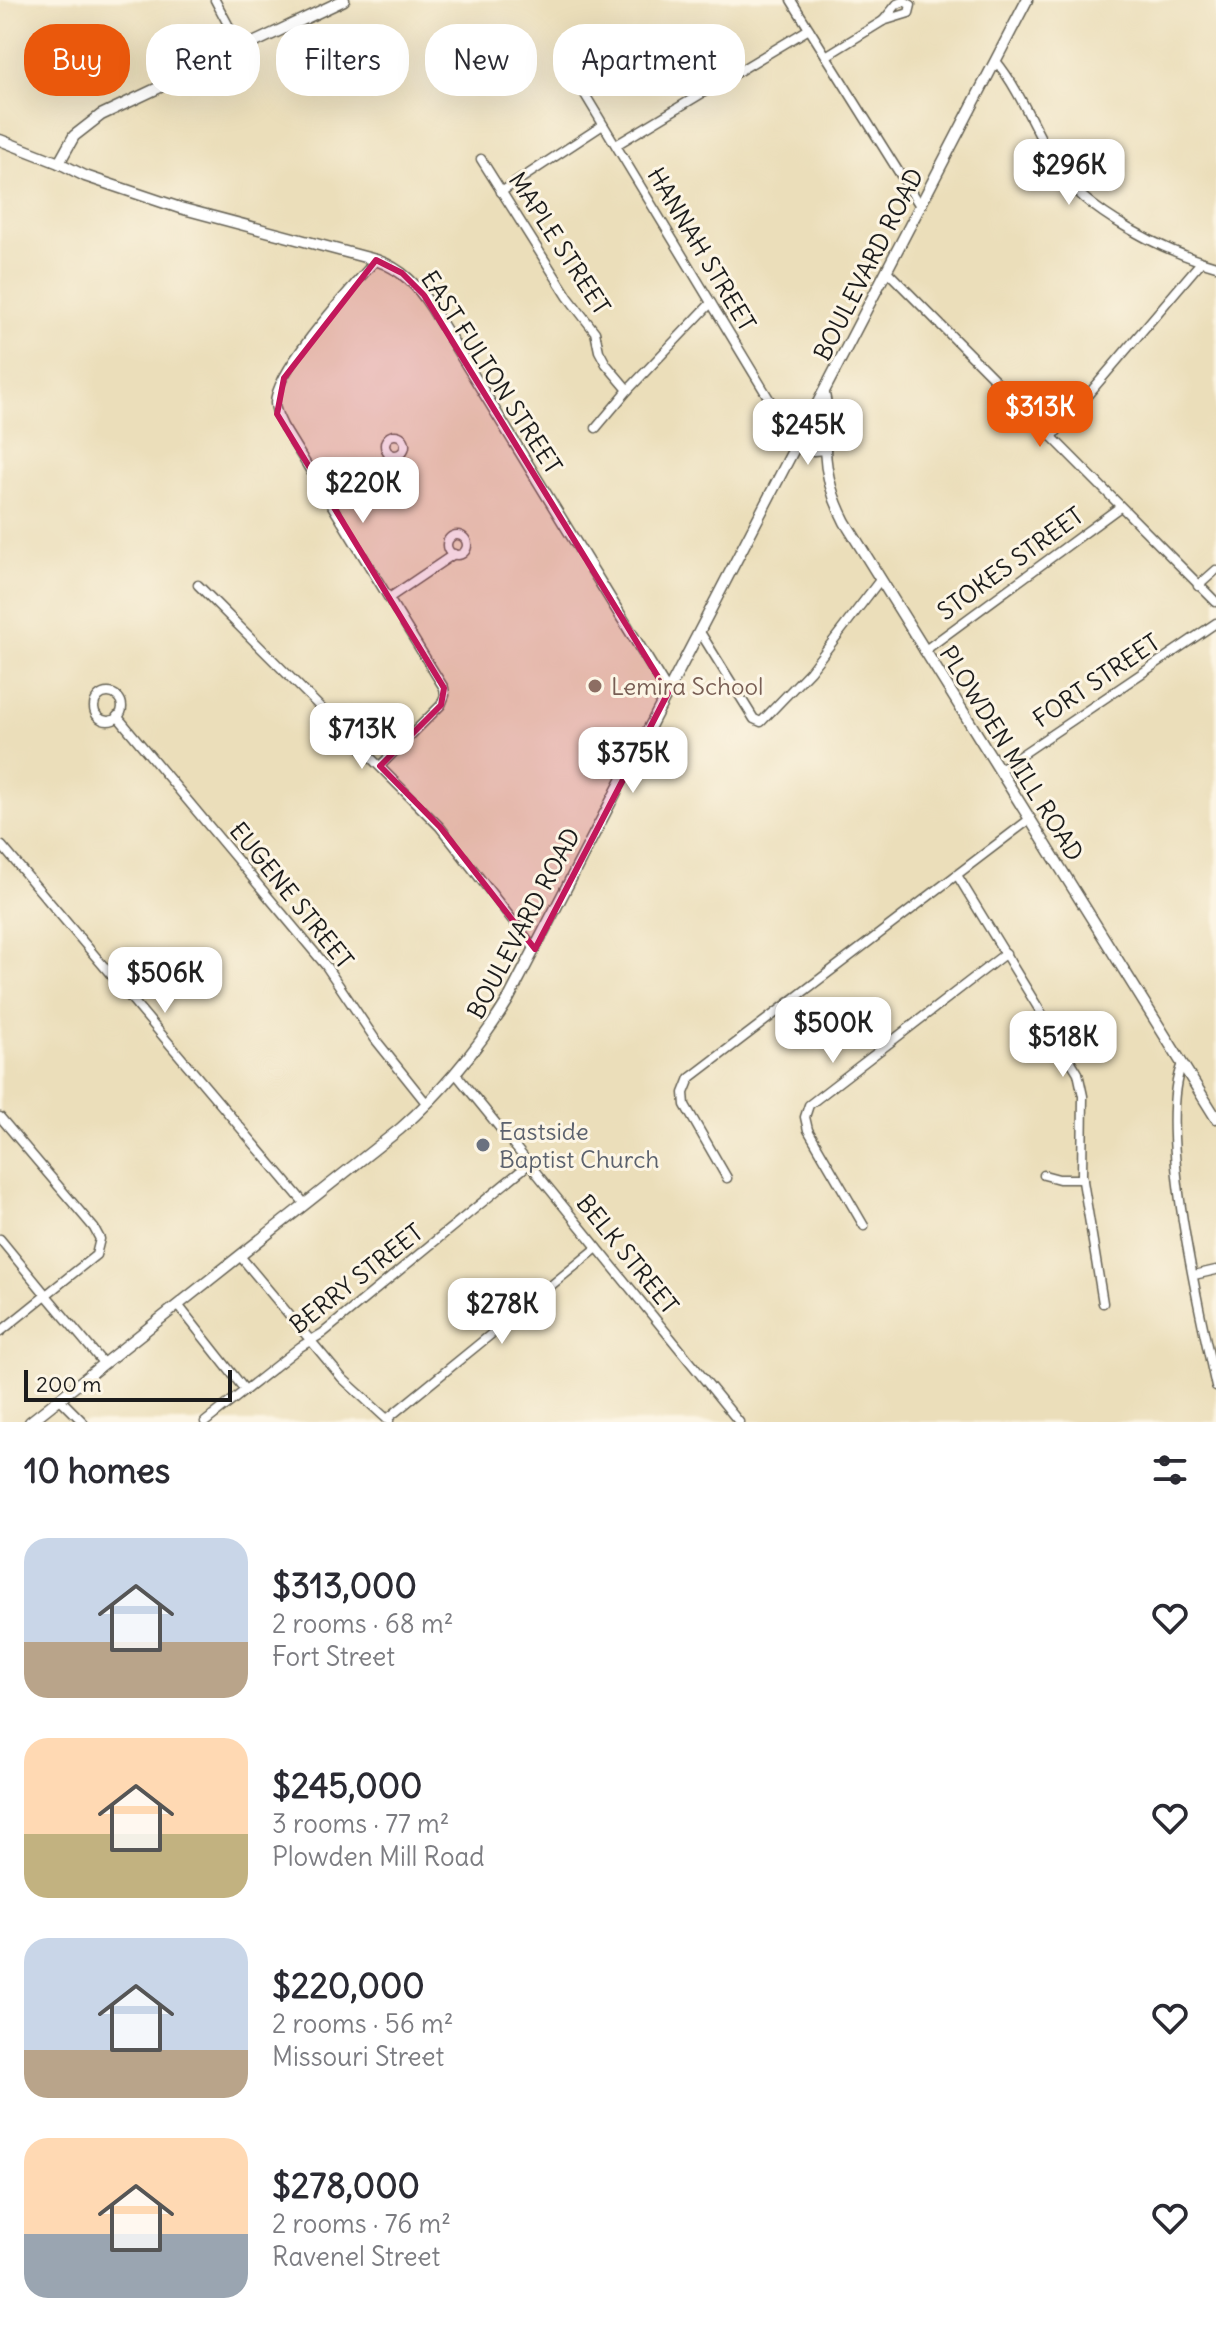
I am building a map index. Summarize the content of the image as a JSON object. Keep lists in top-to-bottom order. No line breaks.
{"streets":{"street":["MAPLE STREET","HANNAH STREET","BOULEVARD ROAD","EAST FULTON STREET","STOKES STREET","FORT STREET","PLOWDEN MILL ROAD","EUGENE STREET","BELK STREET","BERRY STREET"]},"crossings":[["HANNAH STREET","BOULEVARD ROAD"],["BOULEVARD ROAD","EAST FULTON STREET"],["BOULEVARD ROAD","PLOWDEN MILL ROAD"],["BOULEVARD ROAD","EUGENE STREET"],["BOULEVARD ROAD","BELK STREET"],["STOKES STREET","PLOWDEN MILL ROAD"],["FORT STREET","PLOWDEN MILL ROAD"],["BELK STREET","BERRY STREET"]],"places":["Lemira School","Eastside Baptist Church"],"scale_bar":"200 m","page":{"chip":["Buy","Rent","Filters","New","Apartment"],"price":["$296K","$313K","$245K","$220K","$713K","$375K","$506K","$500K","$518K","$278K"],"scale":"200 m","heading":"10 homes","list":[{"name":"$313,000","note":"2 rooms · 68 m² · Fort Street"},{"name":"$245,000","note":"3 rooms · 77 m² · Plowden Mill Road"},{"name":"$220,000","note":"2 rooms · 56 m² · Missouri Street"},{"name":"$278,000","note":"2 rooms · 76 m² · Ravenel Street"}]}}
